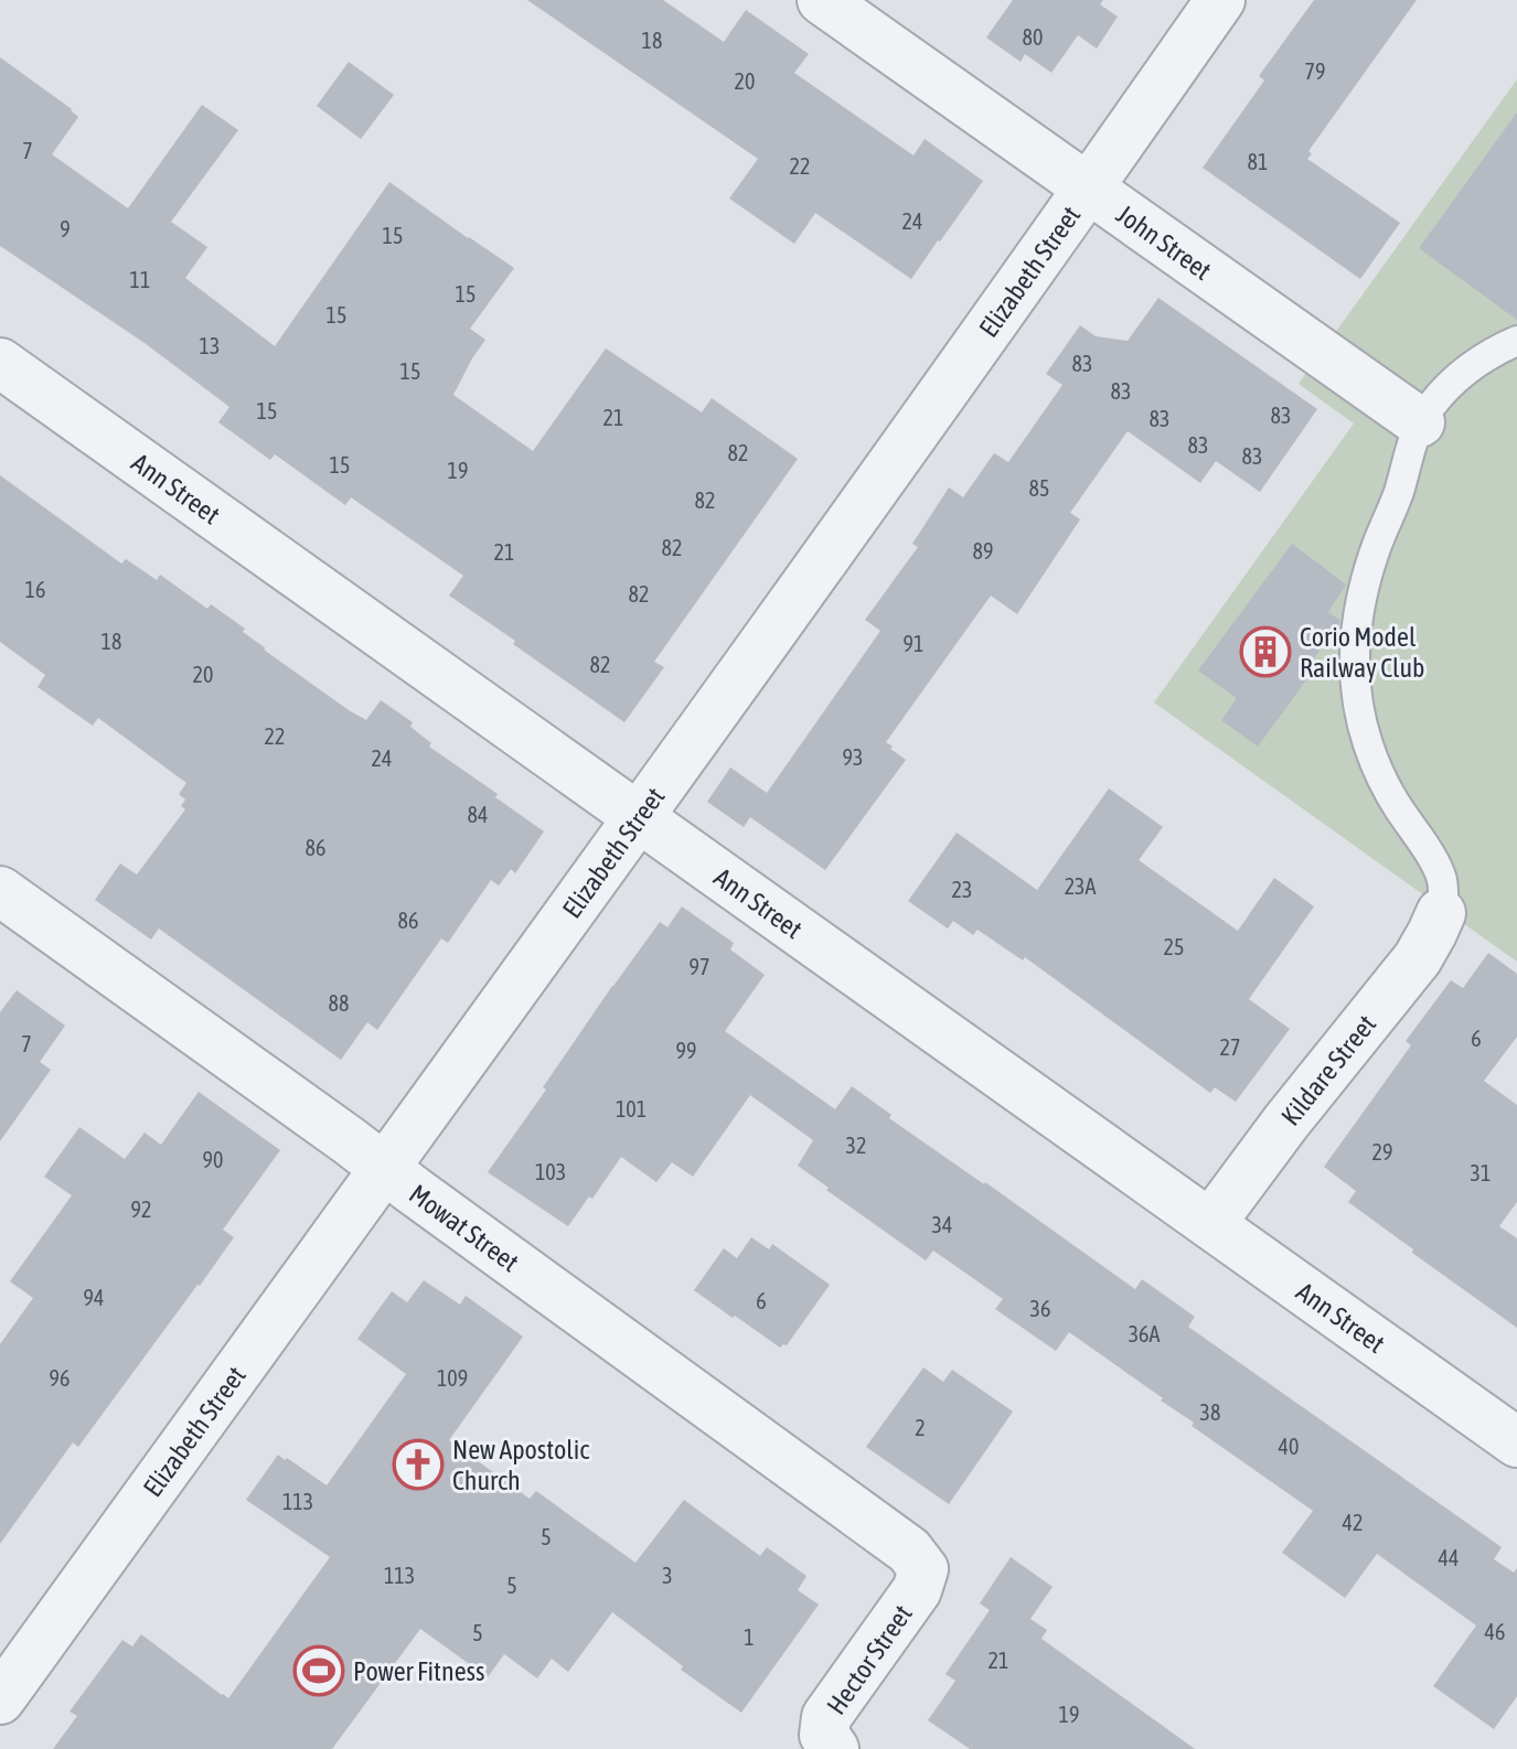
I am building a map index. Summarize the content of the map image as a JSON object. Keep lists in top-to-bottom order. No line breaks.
{"streets":{"street":["John Street","Elizabeth Street","Ann Street","Kildare Street","Mowat Street","Hector Street"]},"crossings":[["John Street","Elizabeth Street"],["Elizabeth Street","Ann Street"],["Elizabeth Street","Mowat Street"],["Ann Street","Kildare Street"],["Mowat Street","Hector Street"]],"places":{"building":["Corio Model Railway Club"],"church":["New Apostolic Church"],"sports":["Power Fitness"]},"house_numbers":["80","18","79","20","7","81","22","24","9","15","11","15","15","13","83","15","83","15","83","21","83","83","82","83","15","19","85","82","82","89","21","16","82","18","91","82","20","22","93","24","84","86","23A","23","86","25","97","88","6","7","27","99","101","32","29","90","103","31","92","34","94","6","36","36A","96","109","38","2","40","113","42","5","44","113","3","5","46","5","1","21","19"]}
